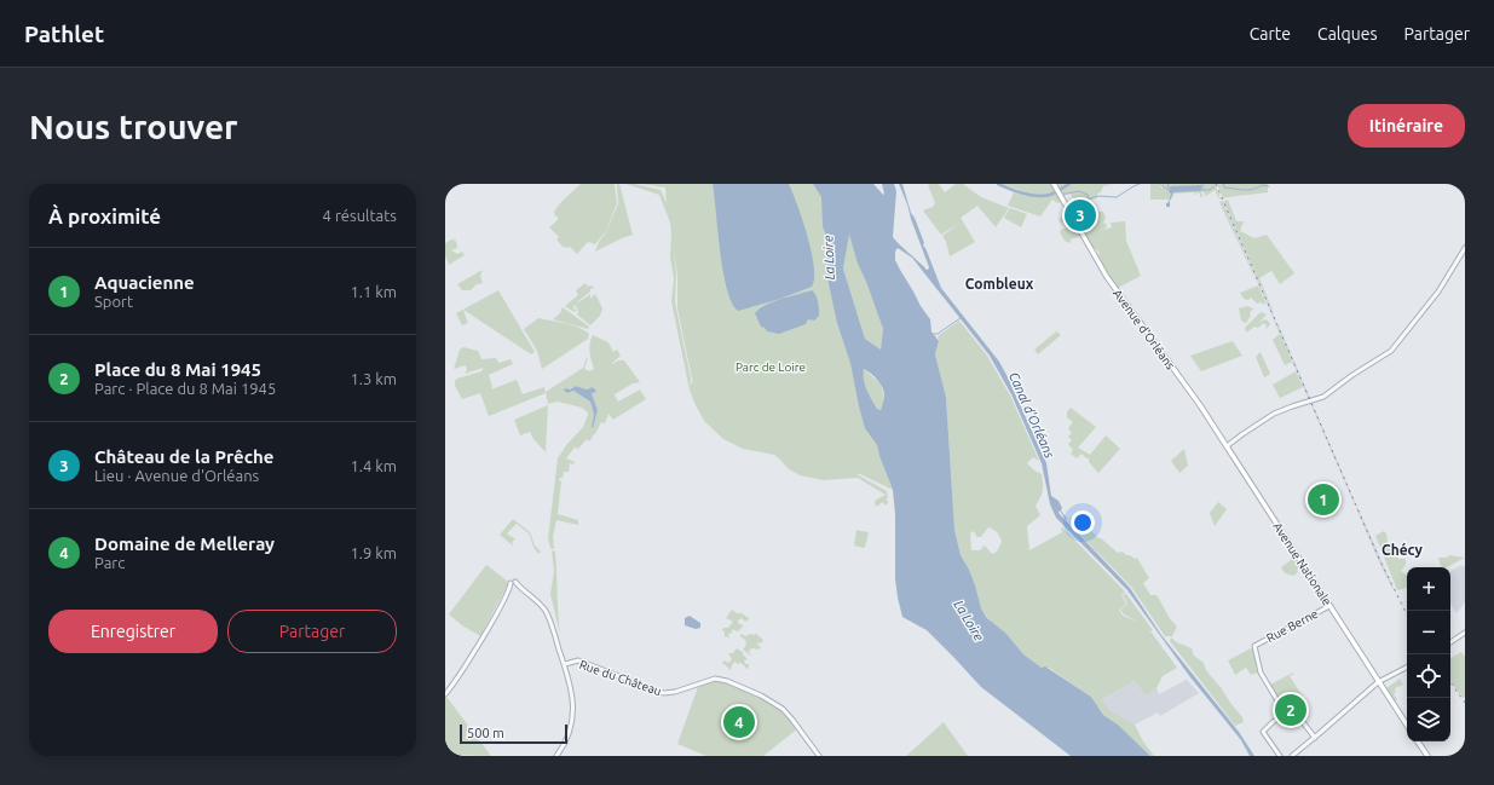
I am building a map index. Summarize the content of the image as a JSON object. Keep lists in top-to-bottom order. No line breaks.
{"streets":{"main road":["Avenue d'Orléans","Avenue Nationale"],"street":["Rue Berne","Rue du Château"]},"crossings":[["Avenue d'Orléans","Avenue Nationale"],["Avenue Nationale","Rue Berne"]],"districts":["Combleux","Chécy"],"water":["La Loire","Canal d'Orléans"],"parks":["Parc de Loire"],"scale_bar":"500 m","page":{"header":"Pathlet","nav":["Carte","Calques","Partager"],"buttons":["Itinéraire",["Enregistrer","Partager"]],"title":"Nous trouver","heading":["À proximité","4 résultats"],"pins":["3","1","2","4"],"list":[{"mark":"1","name":"Aquacienne","note":"Sport","value":"1.1 km"},{"mark":"2","name":"Place du 8 Mai 1945","note":"Parc · Place du 8 Mai 1945","value":"1.3 km"},{"mark":"3","name":"Château de la Prêche","note":"Lieu · Avenue d'Orléans","value":"1.4 km"},{"mark":"4","name":"Domaine de Melleray","note":"Parc","value":"1.9 km"}],"map_buttons":["+","−"],"scale":"500 m"}}
